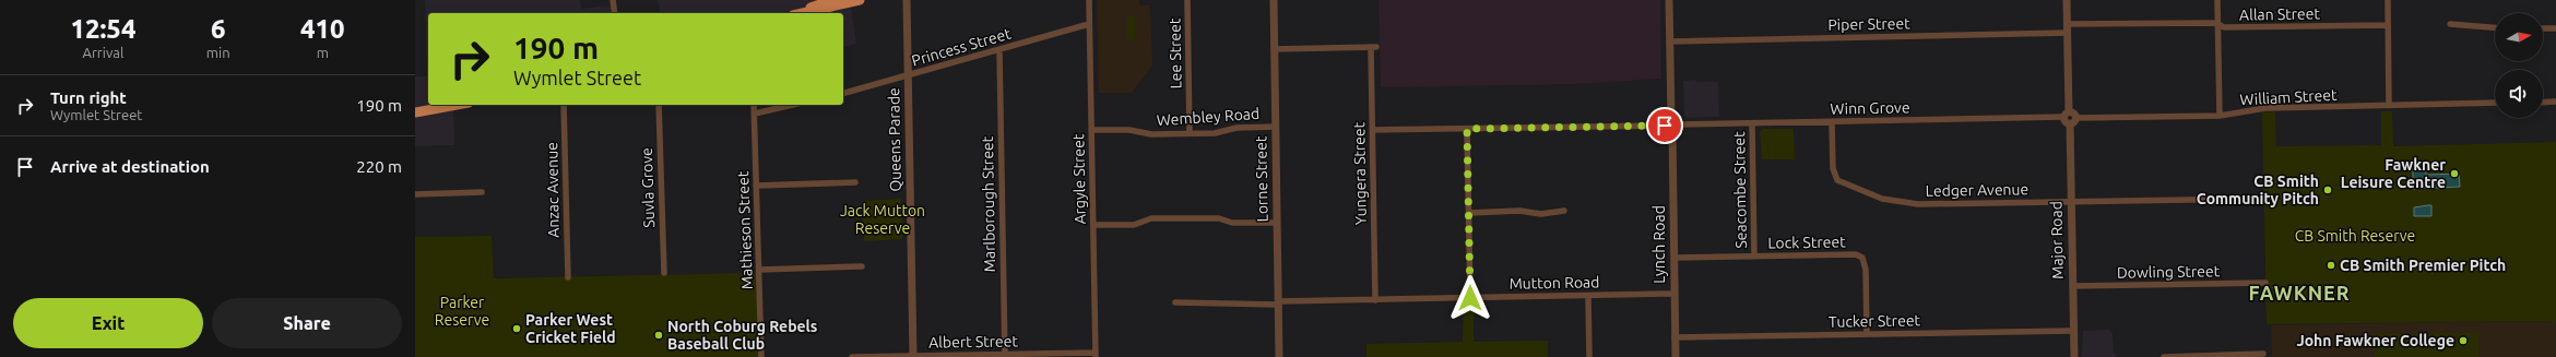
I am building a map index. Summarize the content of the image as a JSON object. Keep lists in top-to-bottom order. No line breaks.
{"streets":{"street":["Allan Street","Piper Street","Princess Street","Lee Street","William Street","Winn Grove","Wembley Road","Queens Parade","Yungera Street","Argyle Street","Lorne Street","Suvla Grove","Anzac Avenue","Seacombe Street","Ledger Avenue","Marlborough Street","Mathieson Street","Major Road","Lock Street","Lynch Road","Dowling Street","Mutton Road","Tucker Street","Albert Street"]},"crossings":[["Princess Street","Queens Parade"],["Princess Street","Argyle Street"],["Princess Street","Marlborough Street"],["Lee Street","Wembley Road"],["William Street","Major Road"],["Winn Grove","Seacombe Street"],["Winn Grove","Ledger Avenue"],["Winn Grove","Lynch Road"],["Wembley Road","Argyle Street"],["Wembley Road","Lorne Street"],["Queens Parade","Albert Street"],["Yungera Street","Lorne Street"],["Yungera Street","Mutton Road"],["Argyle Street","Albert Street"],["Lorne Street","Mutton Road"],["Seacombe Street","Lock Street"],["Ledger Avenue","Major Road"],["Marlborough Street","Albert Street"],["Major Road","Dowling Street"],["Major Road","Tucker Street"],["Lock Street","Lynch Road"],["Lock Street","Tucker Street"],["Lynch Road","Mutton Road"],["Lynch Road","Tucker Street"]],"districts":["FAWKNER"],"parks":["Jack Mutton Reserve","CB Smith Reserve","Parker Reserve"],"places":["Fawkner Leisure Centre","CB Smith Community Pitch","CB Smith Premier Pitch","Parker West Cricket Field","North Coburg Rebels Baseball Club","John Fawkner College"],"north":"right","page":{"eta":["12:54","Arrival","6","min","410","m"],"turn":["190 m","Wymlet Street"],"list":[{"name":"Turn right","note":"Wymlet Street","value":"190 m"},{"name":"Arrive at destination","value":"220 m"}],"buttons":["Exit","Share"]}}
